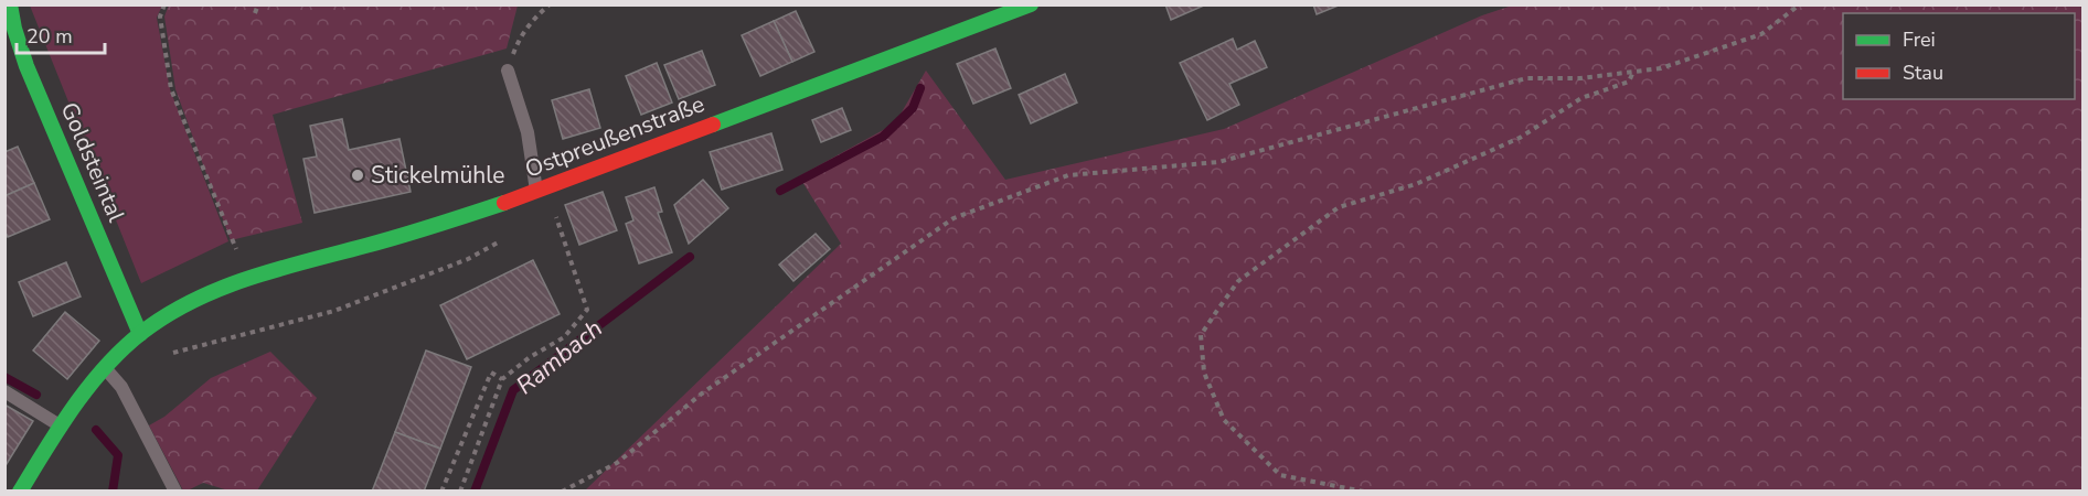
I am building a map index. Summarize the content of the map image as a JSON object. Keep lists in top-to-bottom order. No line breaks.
{"streets":{"main road":["Ostpreußenstraße","Goldsteintal"]},"crossings":[["Ostpreußenstraße","Goldsteintal"]],"water":["Rambach"],"places":["Stickelmühle"],"legend":["Frei","Stau"],"scale_bar":"20 m"}
